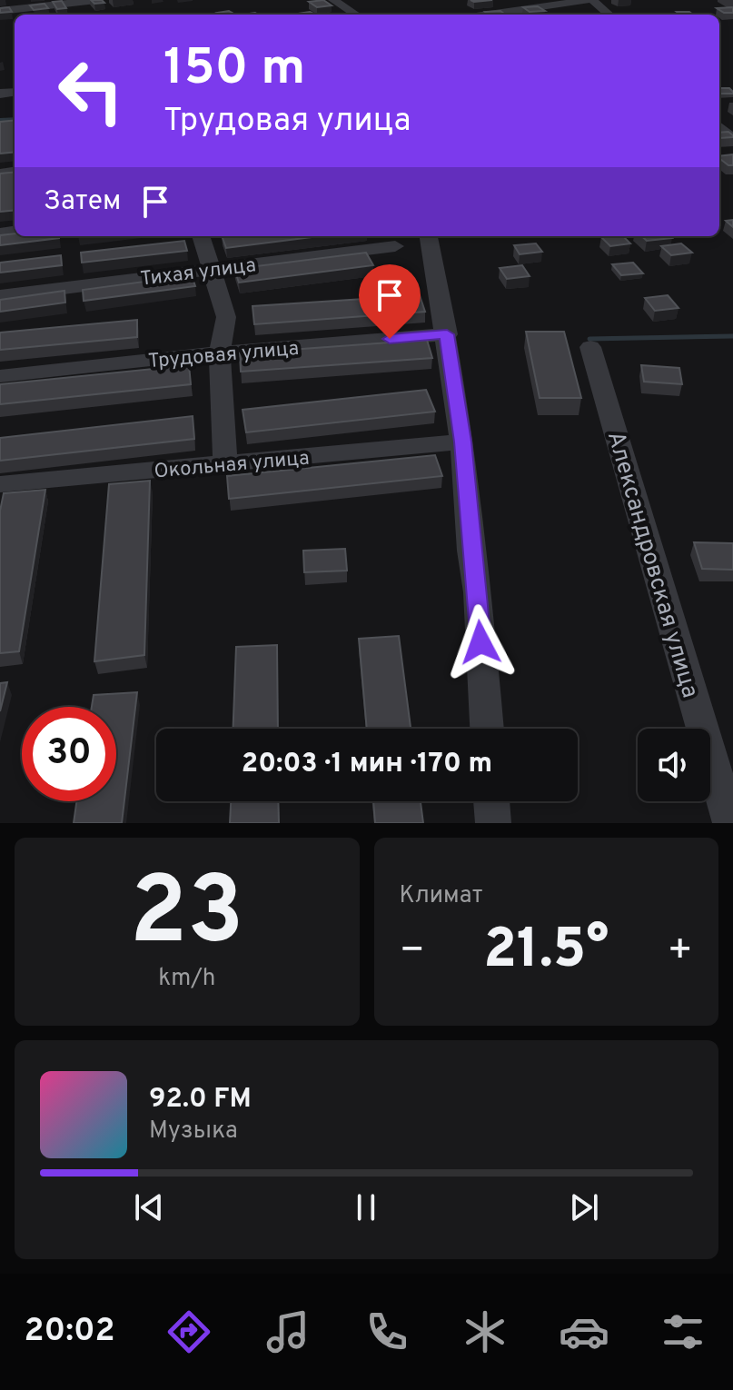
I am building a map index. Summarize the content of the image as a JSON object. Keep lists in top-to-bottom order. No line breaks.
{"streets":{"street":["Тихая улица","Трудовая улица","Окольная улица","Александровская улица"]},"page":{"turn":["150 m","Трудовая улица"],"then":"Затем","limit":"30","trip":"20:03 · 1 мин · 170 m","tile":[["23","km/h"],"Климат"],"heat":["−","21.5°","+"],"song":["92.0 FM","Музыка"],"tabs":"20:02"}}
